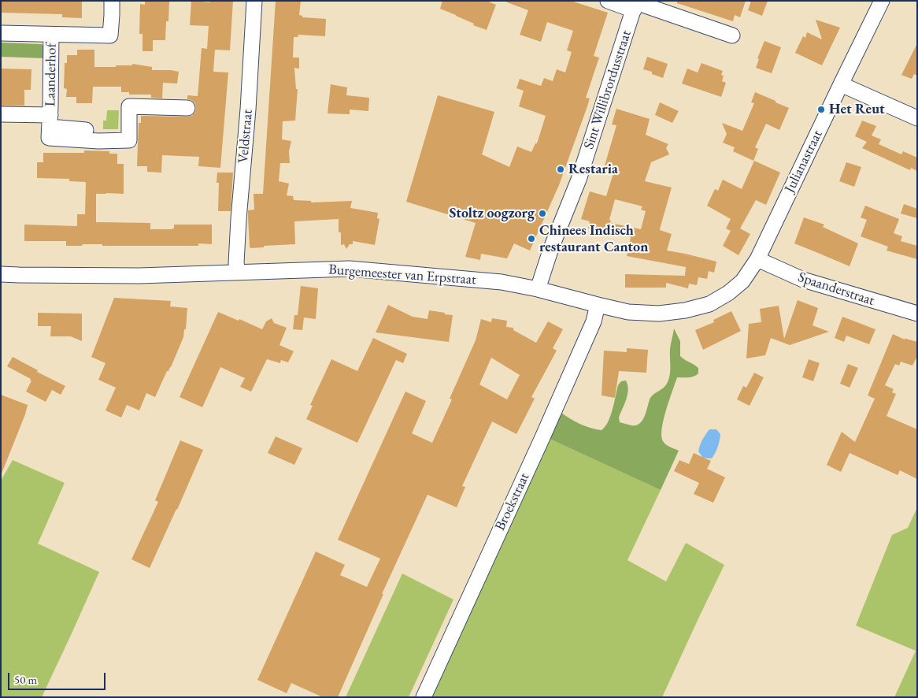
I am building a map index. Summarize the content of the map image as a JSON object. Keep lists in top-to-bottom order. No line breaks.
{"streets":{"street":["Laanderhof","Sint Willibrordusstraat","Veldstraat","Julianastraat","Burgemeester van Erpstraat","Spaanderstraat","Broekstraat"]},"crossings":[["Sint Willibrordusstraat","Burgemeester van Erpstraat"],["Veldstraat","Burgemeester van Erpstraat"],["Julianastraat","Burgemeester van Erpstraat"],["Julianastraat","Spaanderstraat"],["Burgemeester van Erpstraat","Spaanderstraat"],["Burgemeester van Erpstraat","Broekstraat"]],"places":["Het Reut","Restaria","Stoltz oogzorg","Chinees Indisch restaurant Canton"],"scale_bar":"50 m"}
